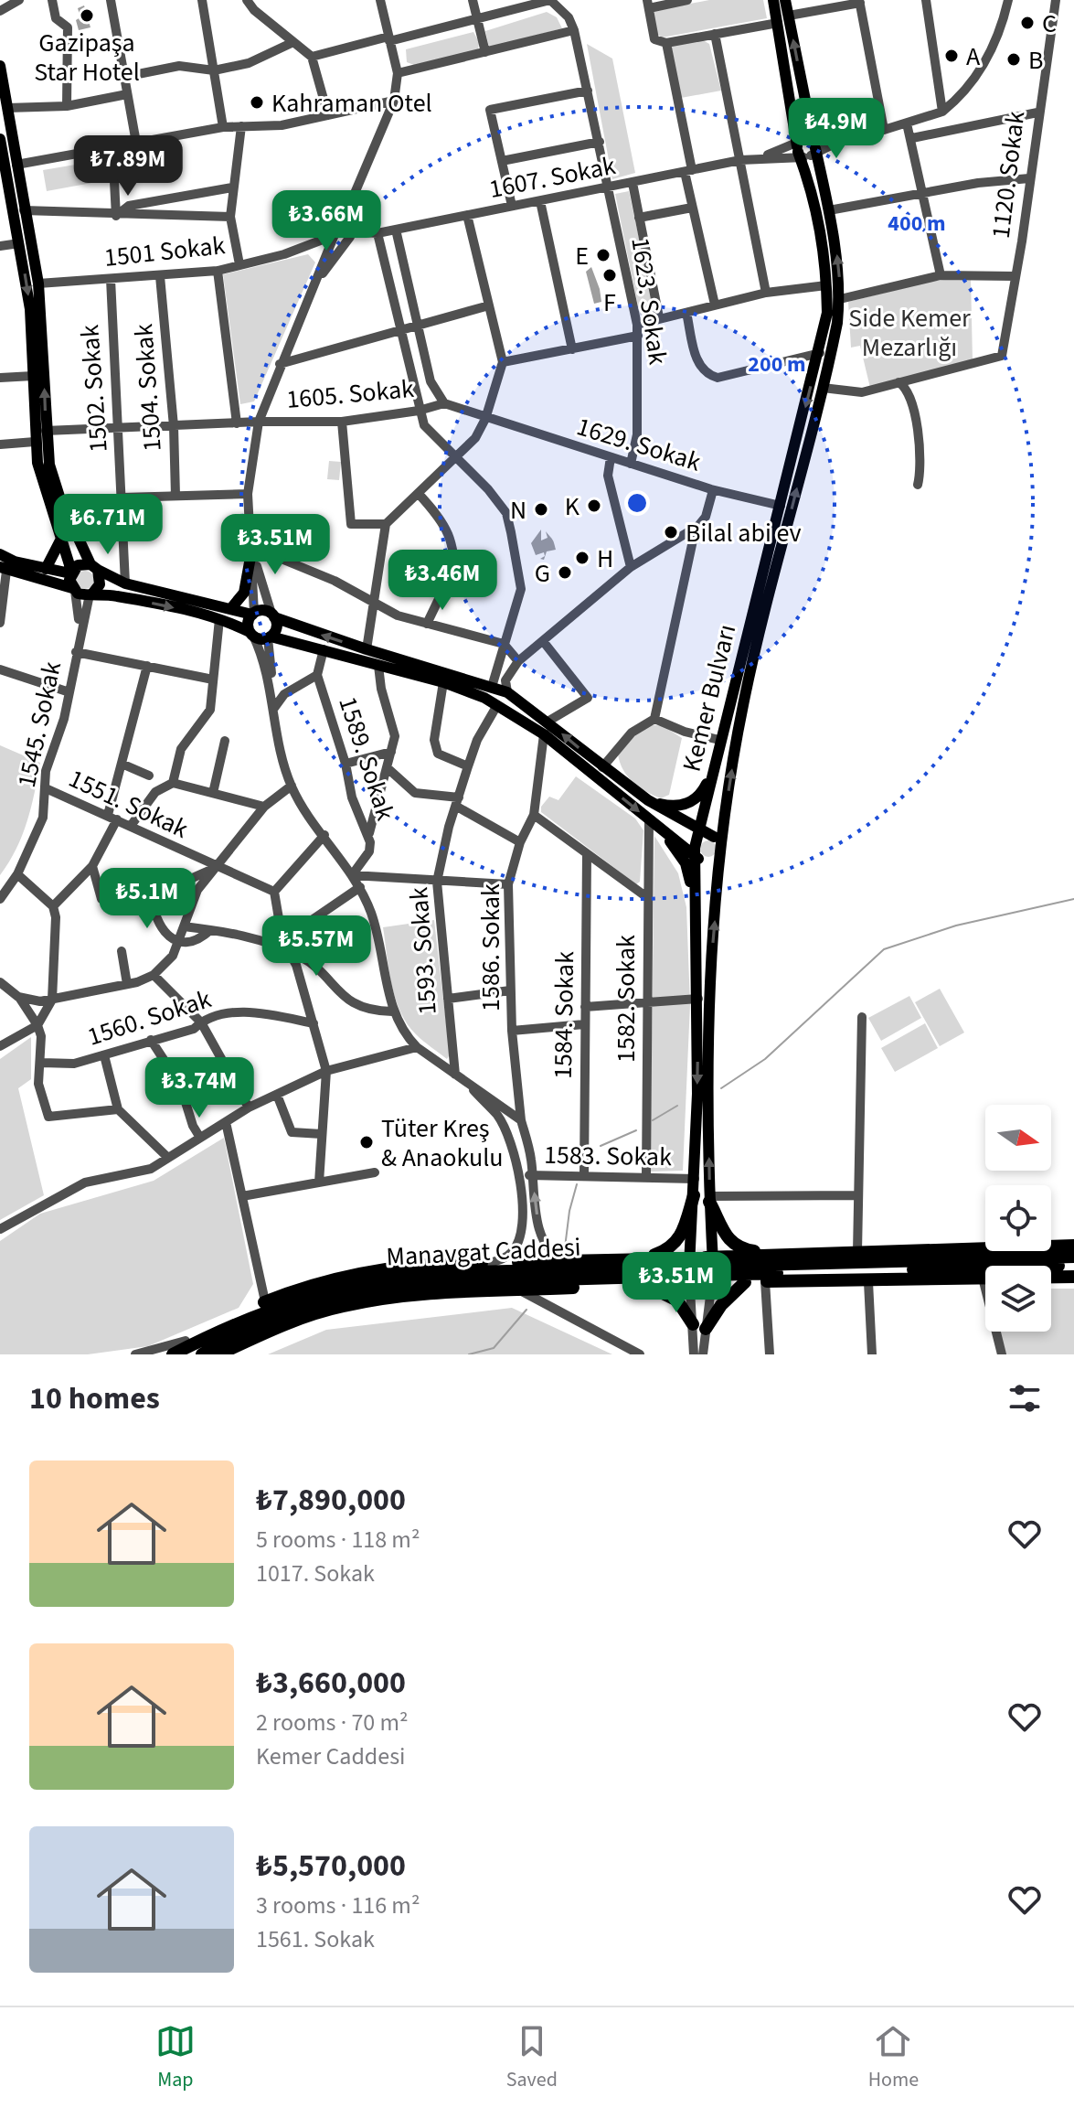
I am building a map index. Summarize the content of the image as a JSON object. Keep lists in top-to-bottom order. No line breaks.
{"streets":{"highway":["Manavgat Caddesi"],"main road":["Kemer Bulvarı"],"street":["1120. Sokak","1607. Sokak","1501 Sokak","1623. Sokak","1504. Sokak","1502. Sokak","1605. Sokak","1629. Sokak","1545. Sokak","1589. Sokak","1551. Sokak","1586. Sokak","1593. Sokak","1582. Sokak","1584. Sokak","1560. Sokak","1583. Sokak"]},"crossings":[["1607. Sokak","1501 Sokak"],["1607. Sokak","1623. Sokak"],["1607. Sokak","Kemer Bulvarı"],["1501 Sokak","1504. Sokak"],["1501 Sokak","1502. Sokak"],["1623. Sokak","1629. Sokak"],["1504. Sokak","1605. Sokak"],["1502. Sokak","1605. Sokak"],["1605. Sokak","1629. Sokak"],["1629. Sokak","Kemer Bulvarı"],["Kemer Bulvarı","1583. Sokak"],["1545. Sokak","1551. Sokak"],["1586. Sokak","1583. Sokak"],["1582. Sokak","1583. Sokak"],["1584. Sokak","1583. Sokak"]],"parks":["Side Kemer Mezarlığı"],"places":["Gazipaşa Star Hotel","C","A","B","Kahraman Otel","E","F","K","N","Bilal abi ev","H","G","Tüter Kreş & Anaokulu"],"north":"right","page":{"price":["₺4.9M","₺7.89M","₺3.66M","₺6.71M","₺3.51M","₺3.46M","₺5.1M","₺5.57M","₺3.74M","₺3.51M"],"heading":"10 homes","list":[{"name":"₺7,890,000","note":"5 rooms · 118 m² · 1017. Sokak"},{"name":"₺3,660,000","note":"2 rooms · 70 m² · Kemer Caddesi"},{"name":"₺5,570,000","note":"3 rooms · 116 m² · 1561. Sokak"}],"tabs":["Map","Saved","Home"]},"rings":["400 m","200 m"]}
